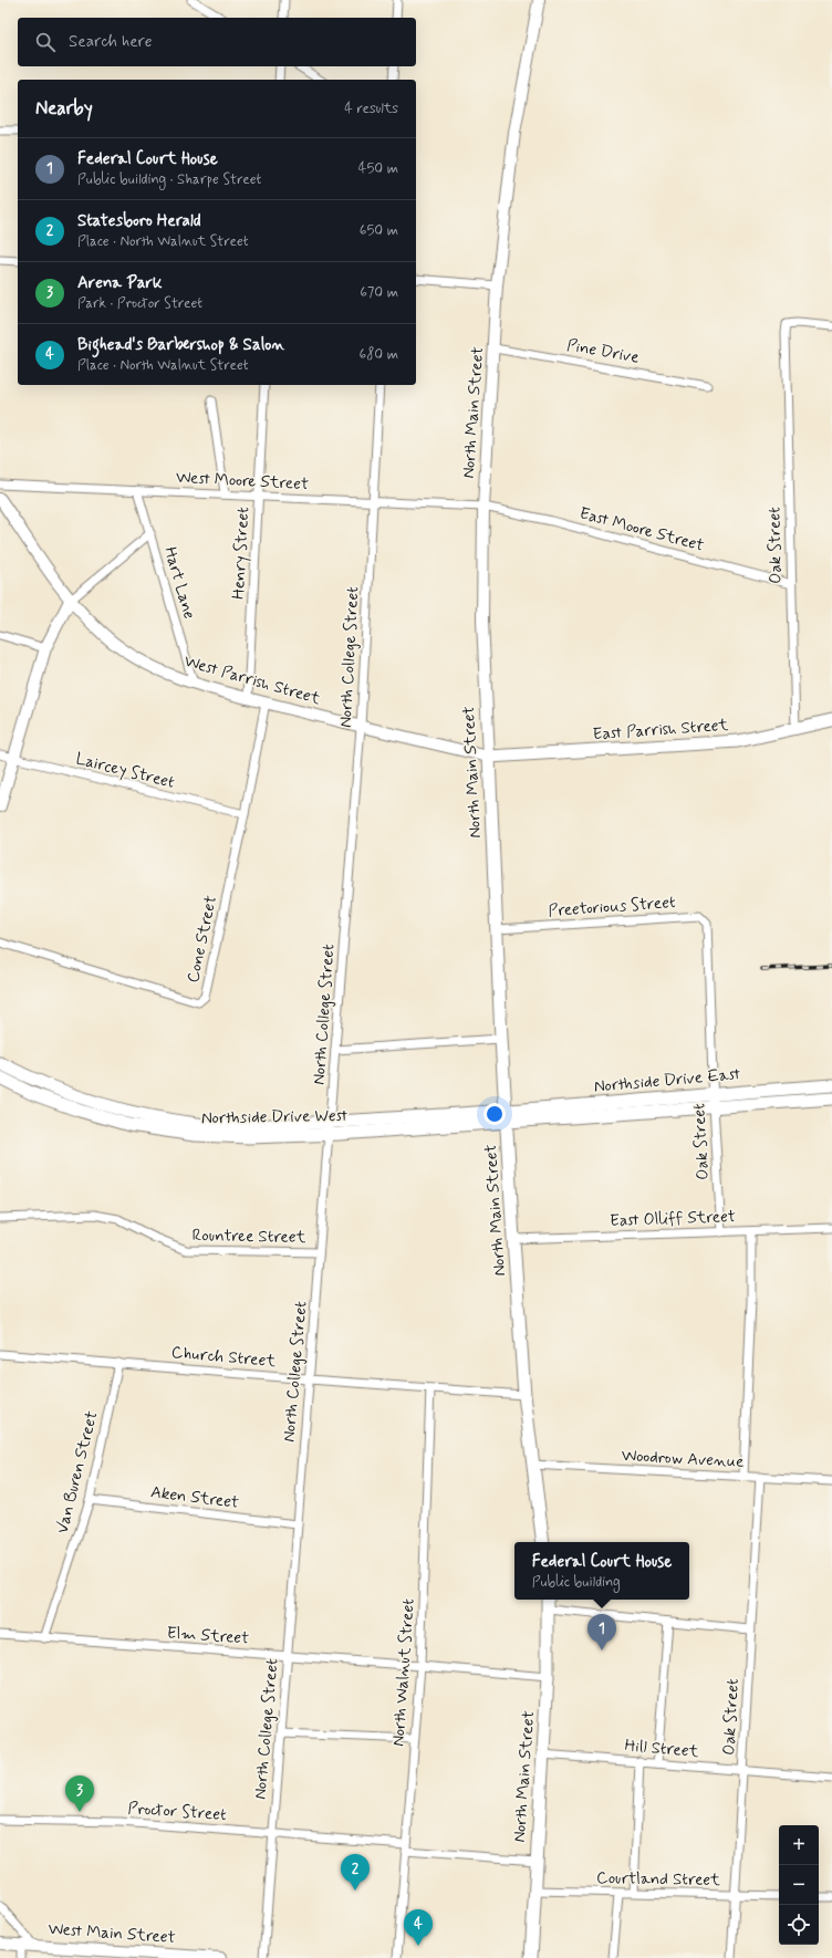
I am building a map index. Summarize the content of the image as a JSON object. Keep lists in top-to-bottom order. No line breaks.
{"streets":{"main road":["North Main Street","East Parrish Street","Northside Drive East","Northside Drive West"],"street":["Pine Drive","West Moore Street","East Moore Street","Oak Street","Henry Street","Hart Lane","North College Street","West Parrish Street","Laircey Street","Preetorious Street","Cone Street","East Olliff Street","Rountree Street","Church Street","Woodrow Avenue","Van Buren Street","Aken Street","Elm Street","North Walnut Street","Hill Street","Proctor Street","Courtland Street","West Main Street"]},"crossings":[["Pine Drive","North Main Street"],["North Main Street","West Moore Street"],["North Main Street","East Moore Street"],["North Main Street","West Parrish Street"],["North Main Street","East Parrish Street"],["North Main Street","Preetorious Street"],["North Main Street","Northside Drive East"],["North Main Street","Northside Drive West"],["North Main Street","East Olliff Street"],["North Main Street","Church Street"],["North Main Street","Woodrow Avenue"],["North Main Street","Elm Street"],["North Main Street","Hill Street"],["North Main Street","Proctor Street"],["North Main Street","Courtland Street"],["West Moore Street","East Moore Street"],["West Moore Street","Henry Street"],["West Moore Street","Hart Lane"],["West Moore Street","North College Street"],["East Moore Street","Oak Street"],["Oak Street","East Parrish Street"],["Oak Street","Preetorious Street"],["Oak Street","Northside Drive East"],["Oak Street","East Olliff Street"],["Oak Street","Woodrow Avenue"],["Oak Street","Hill Street"],["Oak Street","Courtland Street"],["Henry Street","West Parrish Street"],["Hart Lane","West Parrish Street"],["North College Street","West Parrish Street"],["North College Street","Northside Drive West"],["North College Street","Rountree Street"],["North College Street","Church Street"],["North College Street","Aken Street"],["North College Street","Elm Street"],["North College Street","Proctor Street"],["West Parrish Street","East Parrish Street"],["West Parrish Street","Cone Street"],["Laircey Street","Cone Street"],["Northside Drive East","Northside Drive West"],["Church Street","Van Buren Street"],["Church Street","North Walnut Street"],["Van Buren Street","Aken Street"],["Van Buren Street","Elm Street"],["Elm Street","North Walnut Street"],["North Walnut Street","Proctor Street"]],"page":{"search":"Search here","heading":["Nearby","4 results"],"list":[{"mark":"1","name":"Federal Court House","note":"Public building · Sharpe Street","value":"450 m"},{"mark":"2","name":"Statesboro Herald","note":"Place · North Walnut Street","value":"650 m"},{"mark":"3","name":"Arena Park","note":"Park · Proctor Street","value":"670 m"},{"mark":"4","name":"Bighead's Barbershop & Salon","note":"Place · North Walnut Street","value":"680 m"}],"popup":["Federal Court House","Public building"],"pins":["1","3","2","4"],"map_buttons":["+","−"]}}
